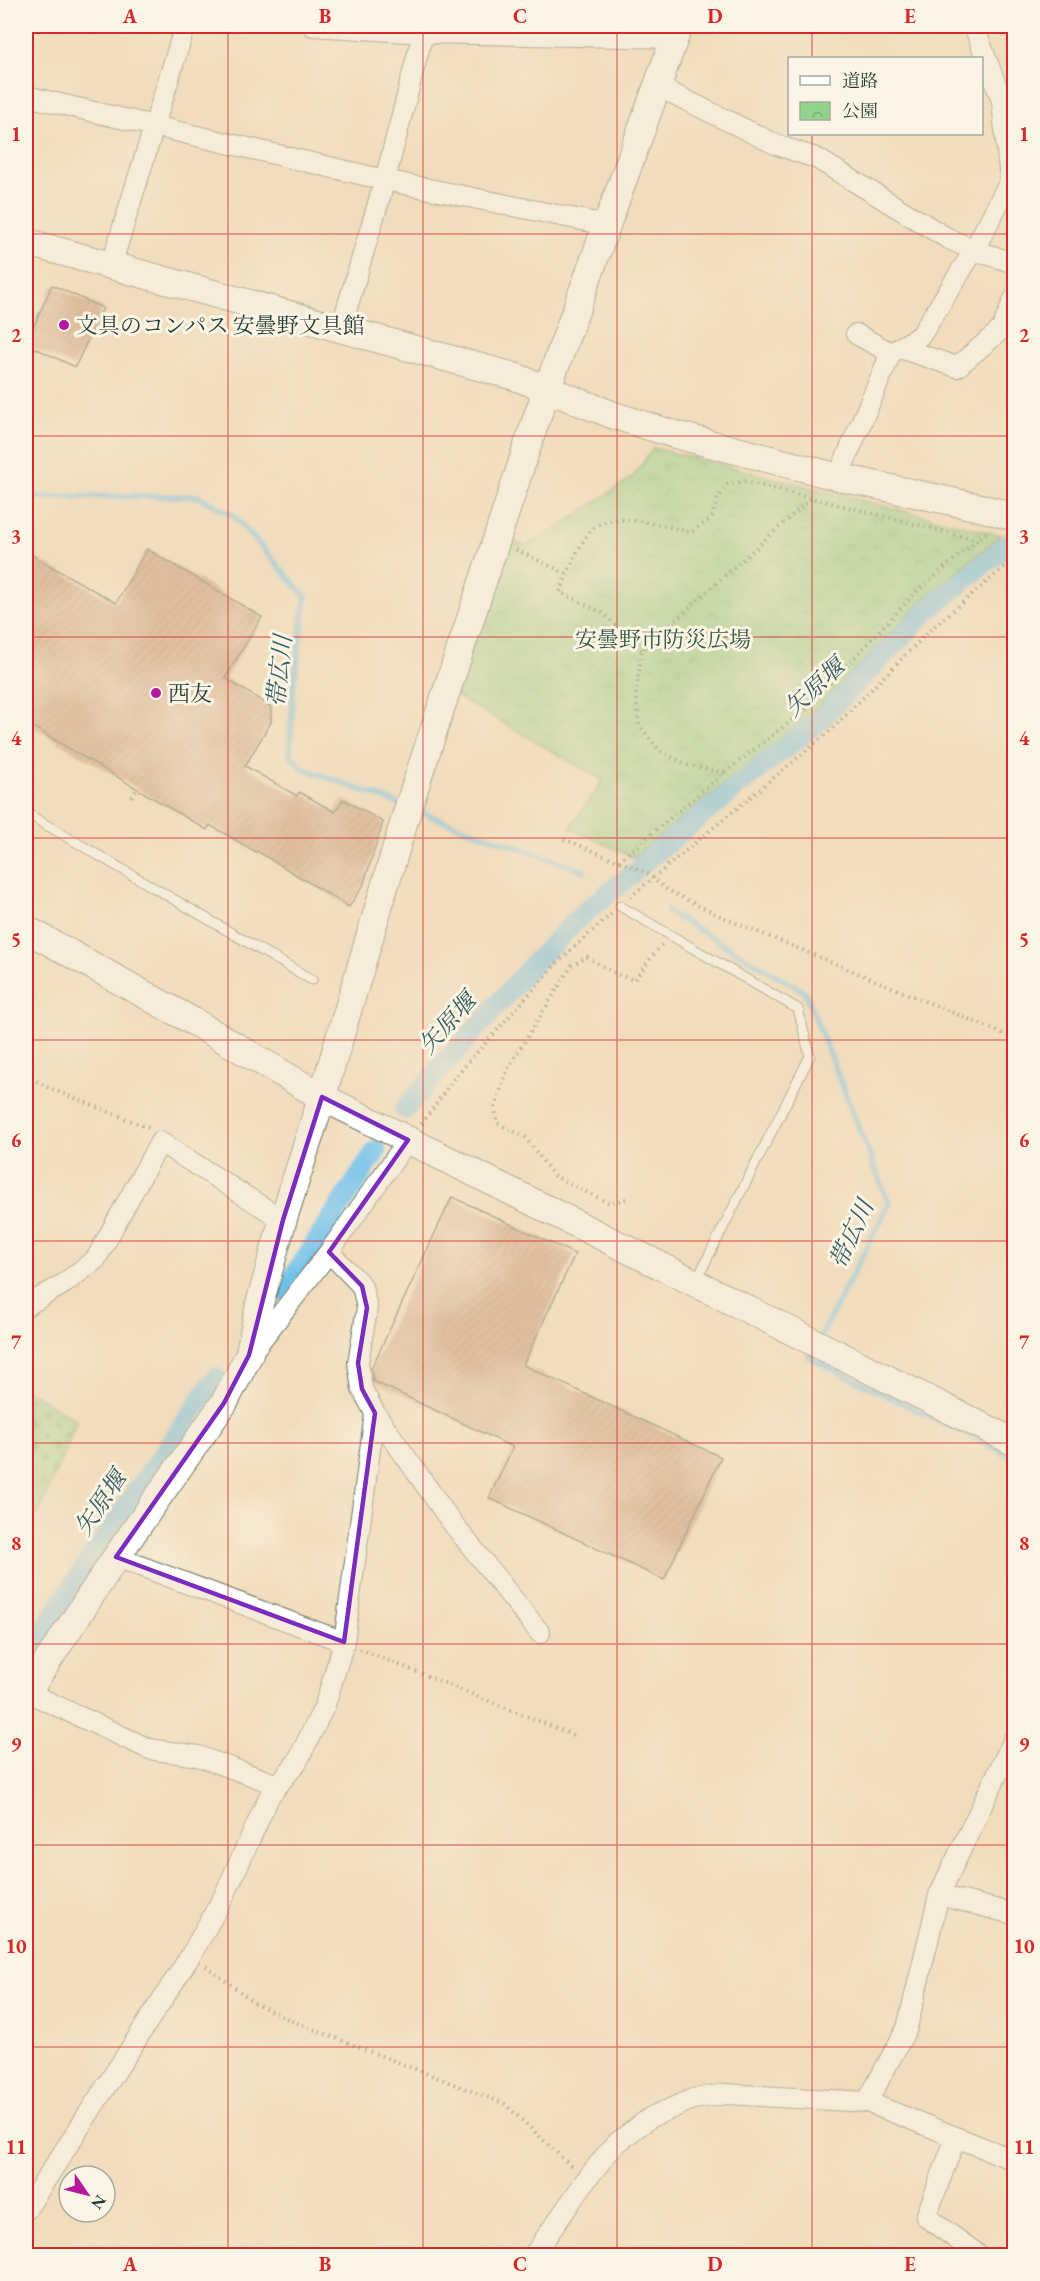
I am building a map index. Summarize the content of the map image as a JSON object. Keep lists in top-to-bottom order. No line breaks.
{"water":["帯広川","矢原堰"],"parks":["安曇野市防災広場"],"places":["文具のコンパス 安曇野文具館","西友"],"legend":["道路","公園"],"north":"bottom right","grid":{"columns":["A","B","C","D","E"],"rows":["1","2","3","4","5","6","7","8","9","10","11"]}}
